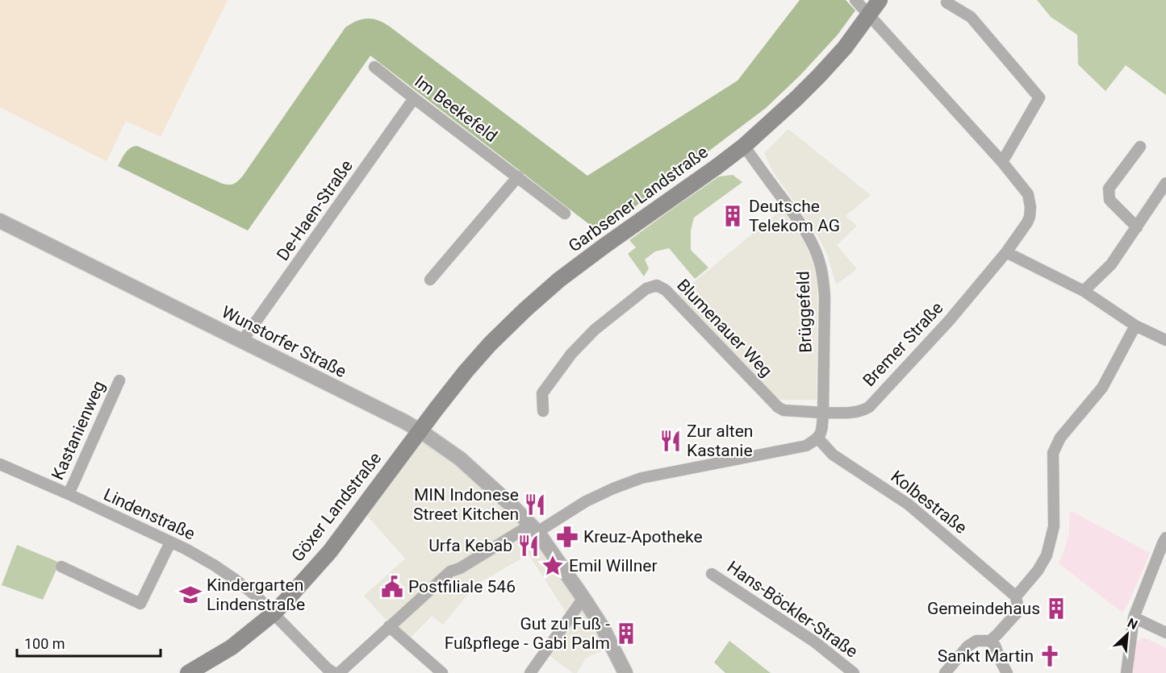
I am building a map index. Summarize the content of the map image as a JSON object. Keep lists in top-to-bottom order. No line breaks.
{"streets":{"main road":["Garbsener Landstraße","Göxer Landstraße"],"street":["Im Beekefeld","De-Haen-Straße","Brüggefeld","Blumenauer Weg","Wunstorfer Straße","Bremer Straße","Kastanienweg","Kolbestraße","Lindenstraße","Hans-Böckler-Straße"]},"crossings":[["Im Beekefeld","De-Haen-Straße"],["Garbsener Landstraße","Brüggefeld"],["Garbsener Landstraße","Wunstorfer Straße"],["Garbsener Landstraße","Bremer Straße"],["Garbsener Landstraße","Göxer Landstraße"],["De-Haen-Straße","Wunstorfer Straße"],["Brüggefeld","Blumenauer Weg"],["Brüggefeld","Bremer Straße"],["Blumenauer Weg","Bremer Straße"],["Wunstorfer Straße","Göxer Landstraße"],["Kastanienweg","Lindenstraße"],["Göxer Landstraße","Lindenstraße"]],"places":{"building":["Deutsche Telekom AG","Gemeindehaus","Gut zu Fuß - Fußpflege - Gabi Palm"],"restaurant":["Zur alten Kastanie","MIN Indonese Street Kitchen","Urfa Kebab"],"pharmacy":["Kreuz-Apotheke"],"place":["Emil Willner"],"public building":["Postfiliale 546"],"school or university":["Kindergarten Lindenstraße"],"church":["Sankt Martin"]},"scale_bar":"100 m","north":"top right"}
